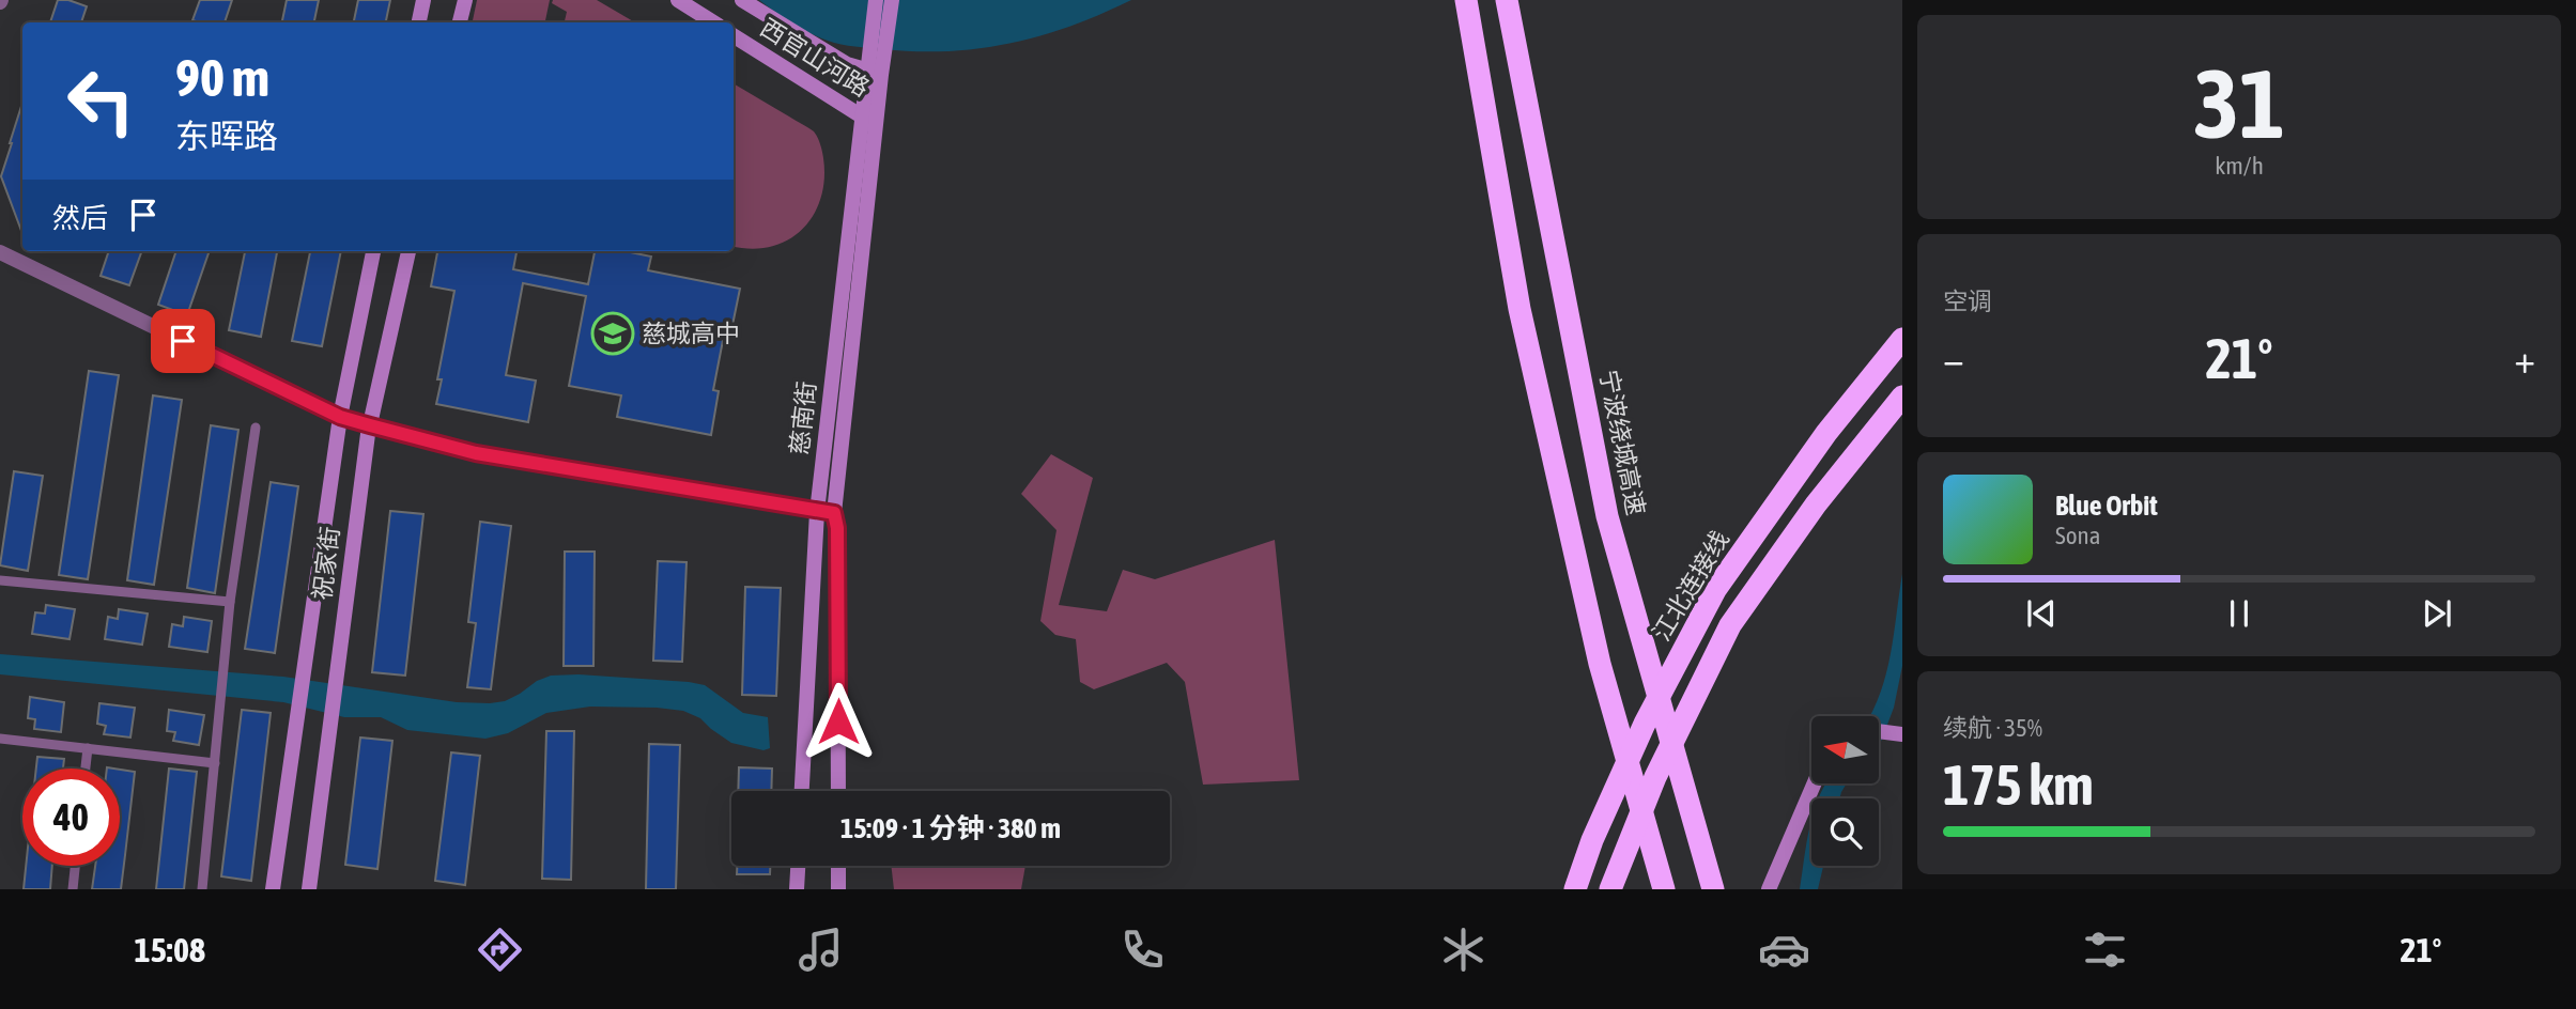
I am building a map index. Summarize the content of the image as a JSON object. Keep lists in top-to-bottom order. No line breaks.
{"streets":{"highway":["宁波绕城高速","江北连接线"],"street":["西官山河路","慈南街","祝家街"]},"crossings":[["西官山河路","慈南街"]],"places":{"school or university":["慈城高中"]},"north":"left","page":{"tile":[["31","km/h"],"空调",["续航 · 35%","175 km"]],"turn":["90 m","东晖路"],"then":"然后","heat":["−","21°","+"],"song":["Blue Orbit","Sona"],"limit":"40","trip":"15:09 · 1 分钟 · 380 m","tabs":["15:08","21°"]}}
